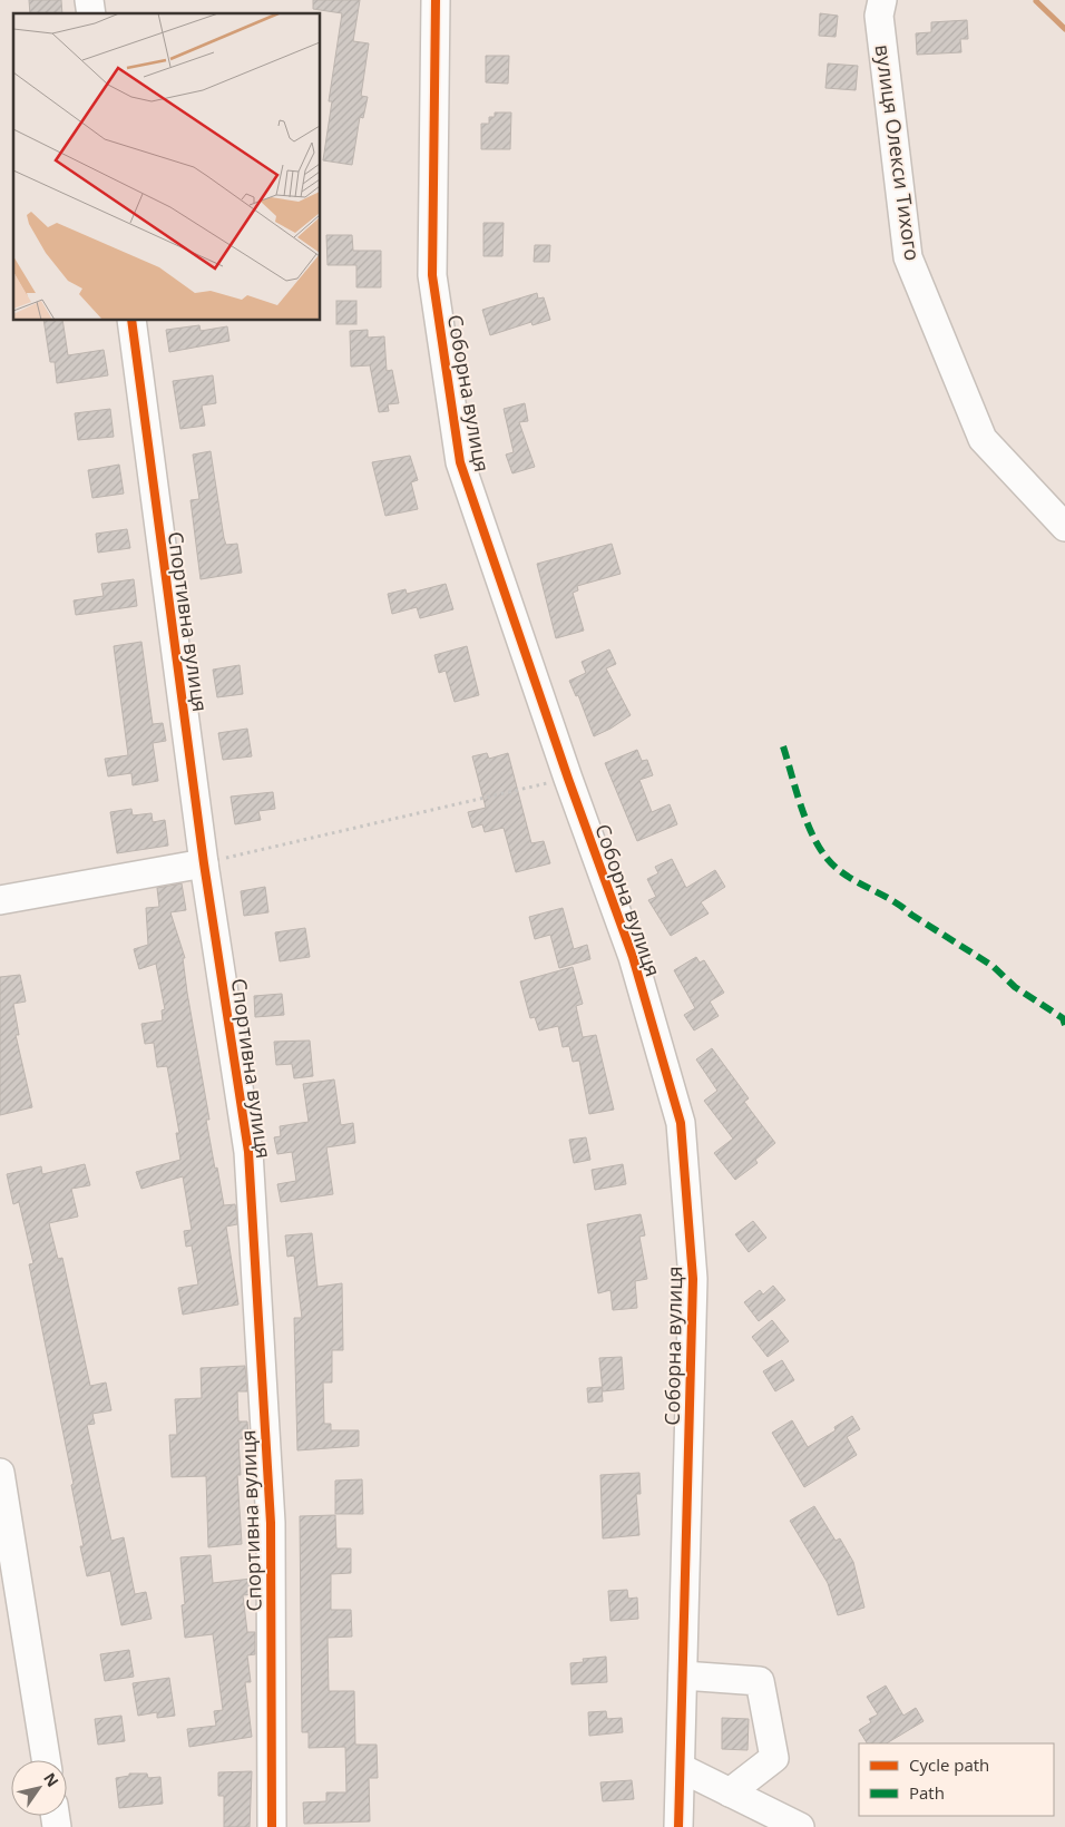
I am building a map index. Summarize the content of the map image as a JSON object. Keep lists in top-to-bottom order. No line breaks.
{"streets":{"street":["вулиця Олекси Тихого","Соборна вулиця","Спортивна вулиця"]},"legend":["Cycle path","Path"],"north":"top right"}
